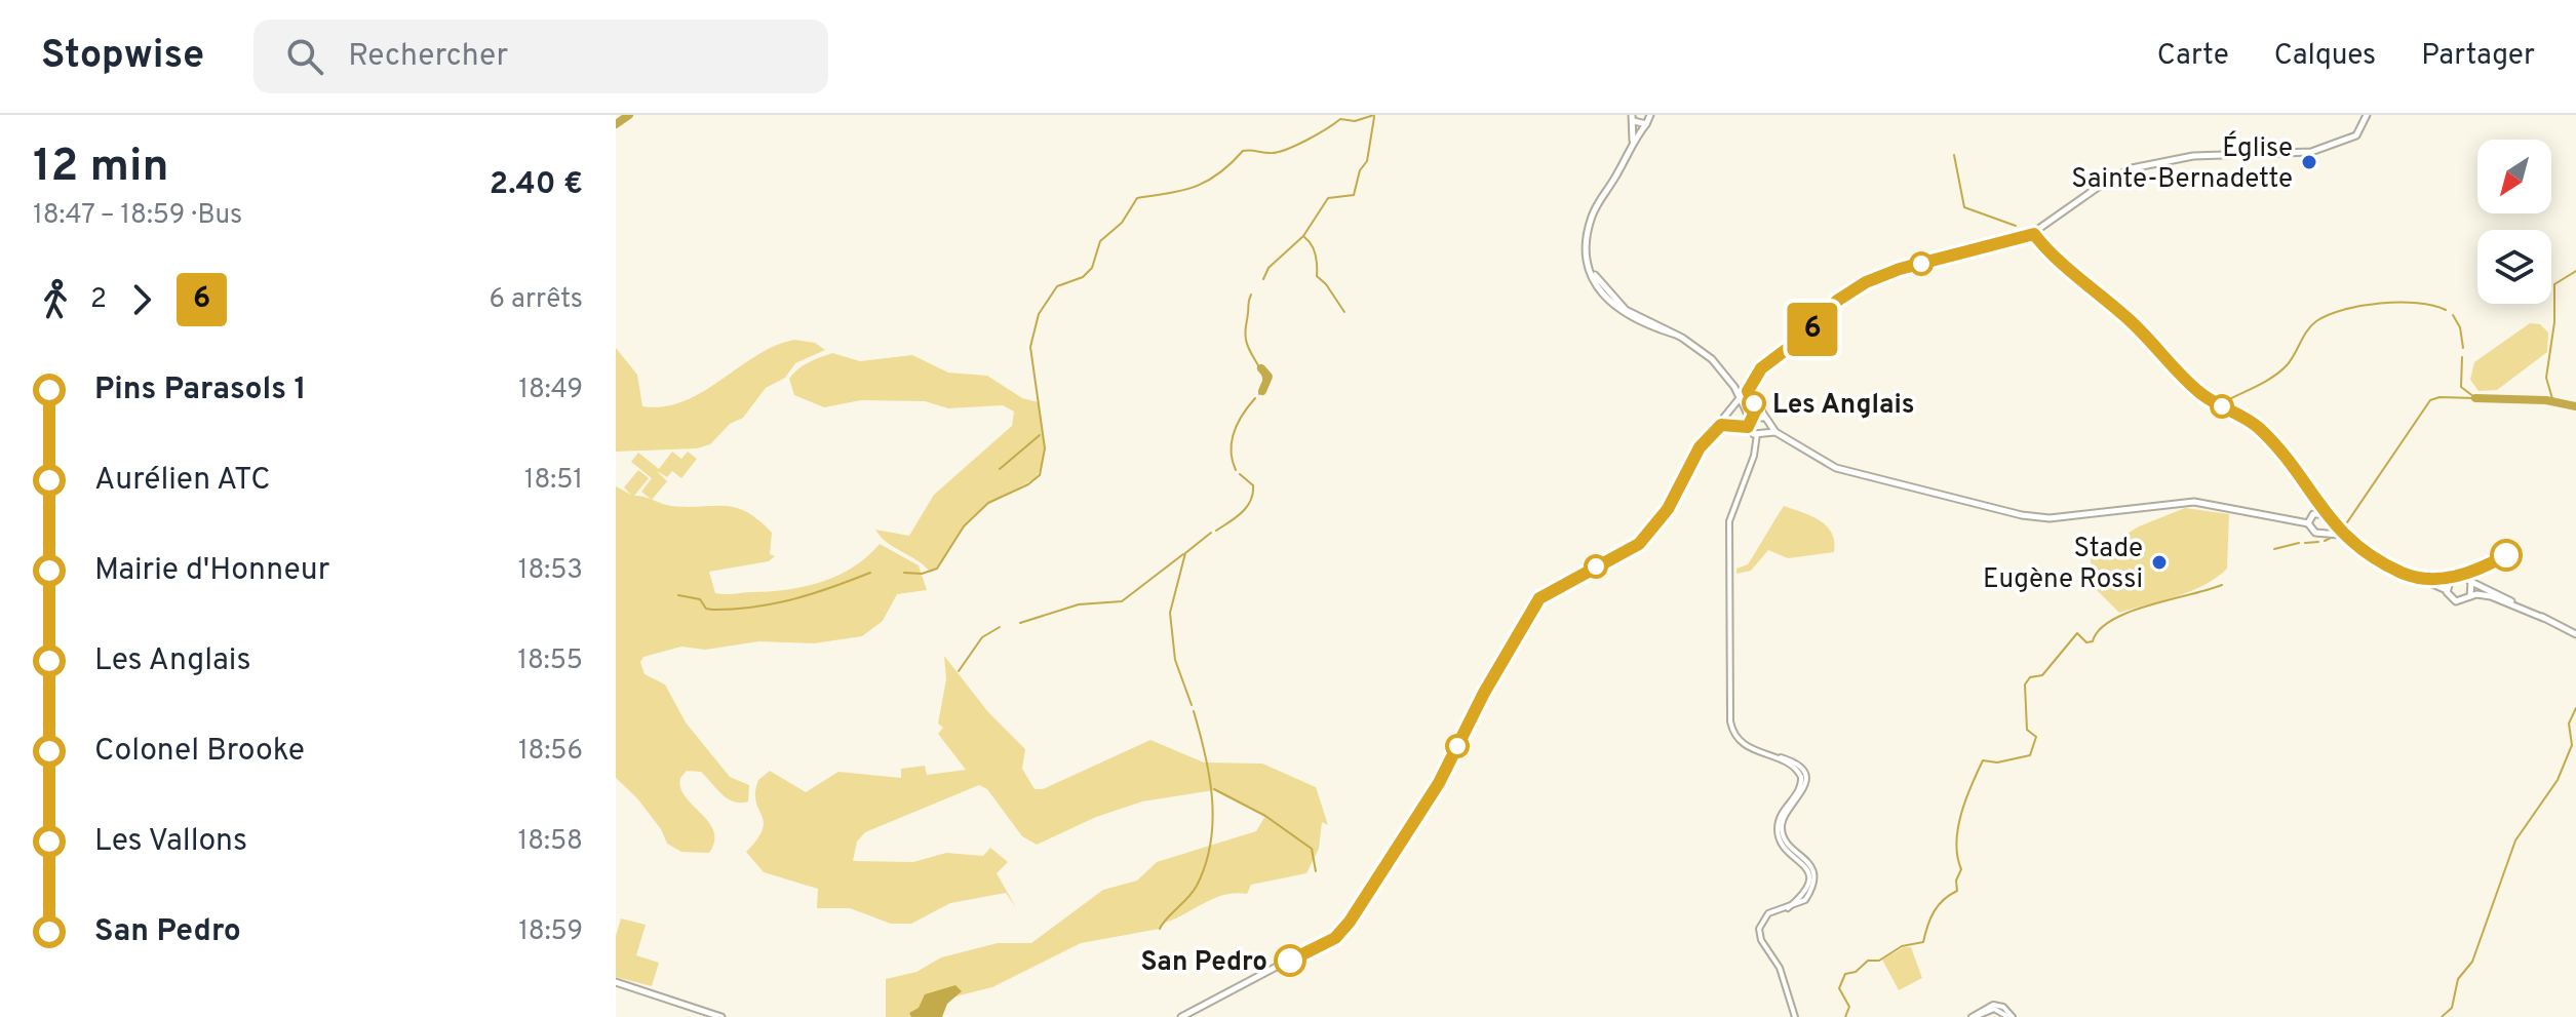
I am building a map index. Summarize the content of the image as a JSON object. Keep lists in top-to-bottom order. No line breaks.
{"places":["Église Sainte-Bernadette","Les Anglais","Stade Eugène Rossi","San Pedro"],"lines":["bus line 6"],"north":"bottom left","page":{"header":"Stopwise","search":"Rechercher","nav":["Carte","Calques","Partager"],"heading":["12 min","18:47 – 18:59 · Bus","2.40 €"],"on_map":"6","legs":["2","6","6 arrêts"],"list":[{"name":"Pins Parasols 1","value":"18:49"},{"name":"Aurélien ATC","value":"18:51"},{"name":"Mairie d'Honneur","value":"18:53"},{"name":"Les Anglais","value":"18:55"},{"name":"Colonel Brooke","value":"18:56"},{"name":"Les Vallons","value":"18:58"},{"name":"San Pedro","value":"18:59"}]}}
